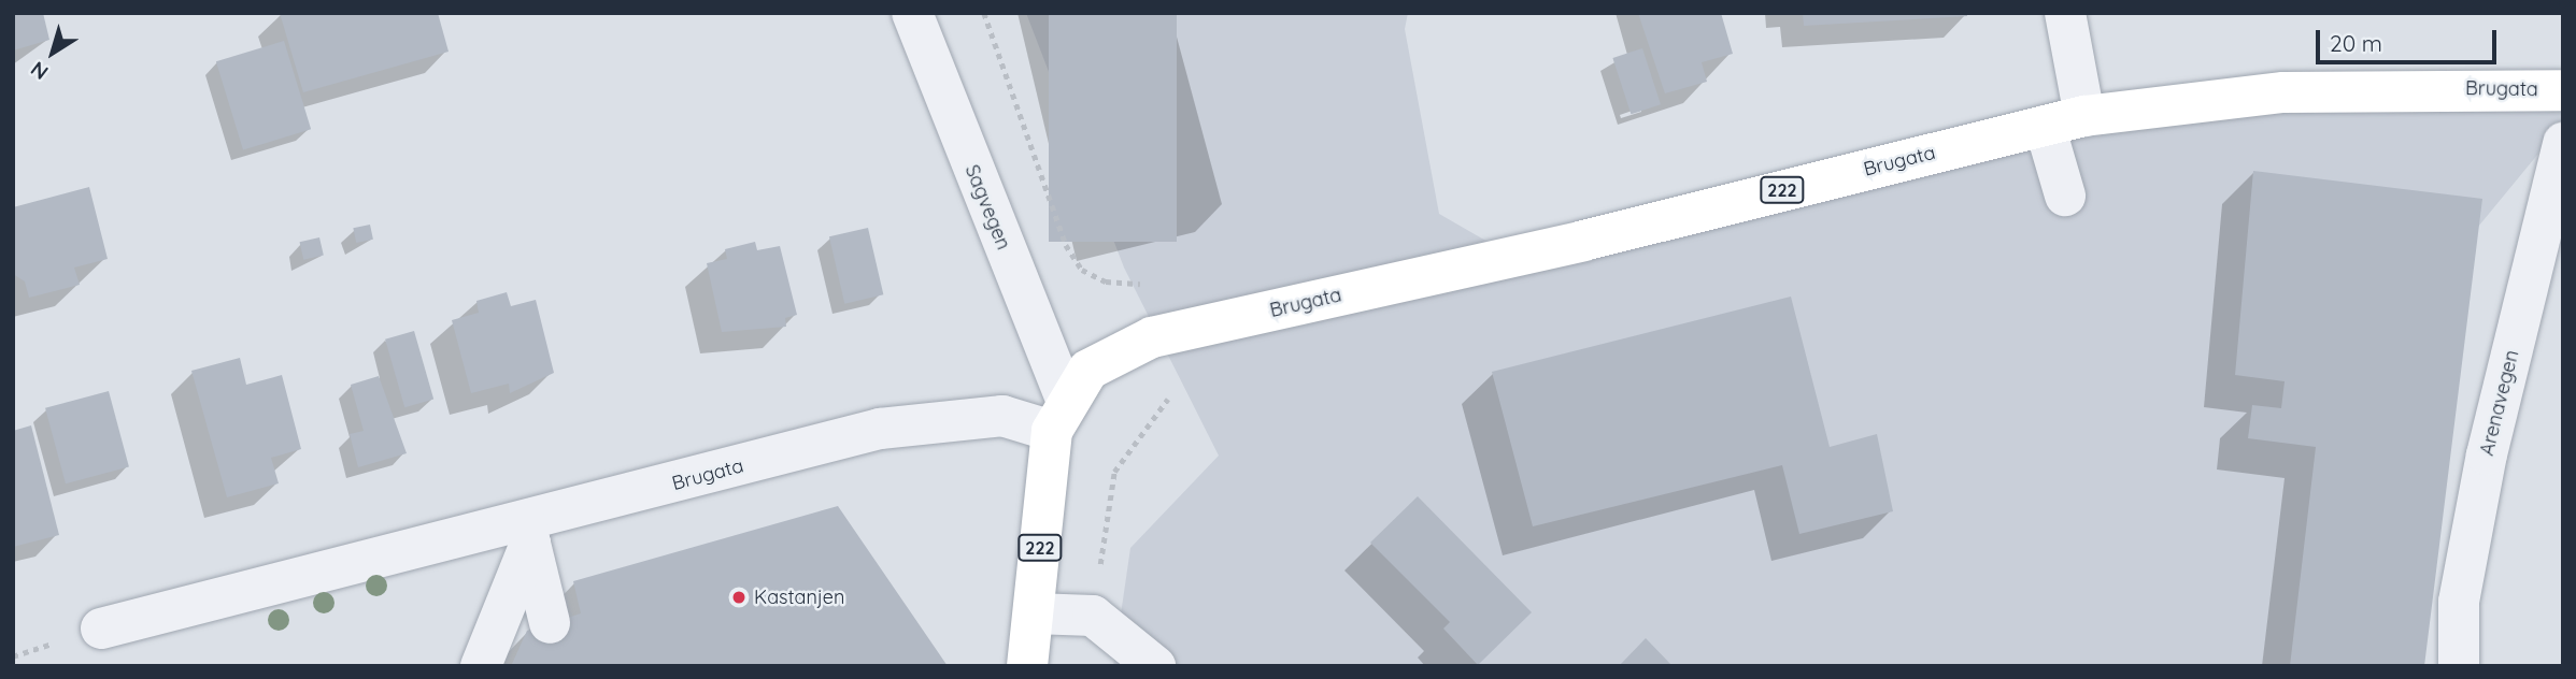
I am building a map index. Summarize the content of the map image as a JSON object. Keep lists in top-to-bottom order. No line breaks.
{"streets":{"main road":["Brugata","222"],"street":["Sagvegen","Arenavegen"]},"crossings":[["Brugata","222"],["Brugata","Sagvegen"],["222","Sagvegen"]],"places":["Kastanjen"],"scale_bar":"20 m","north":"bottom left"}
